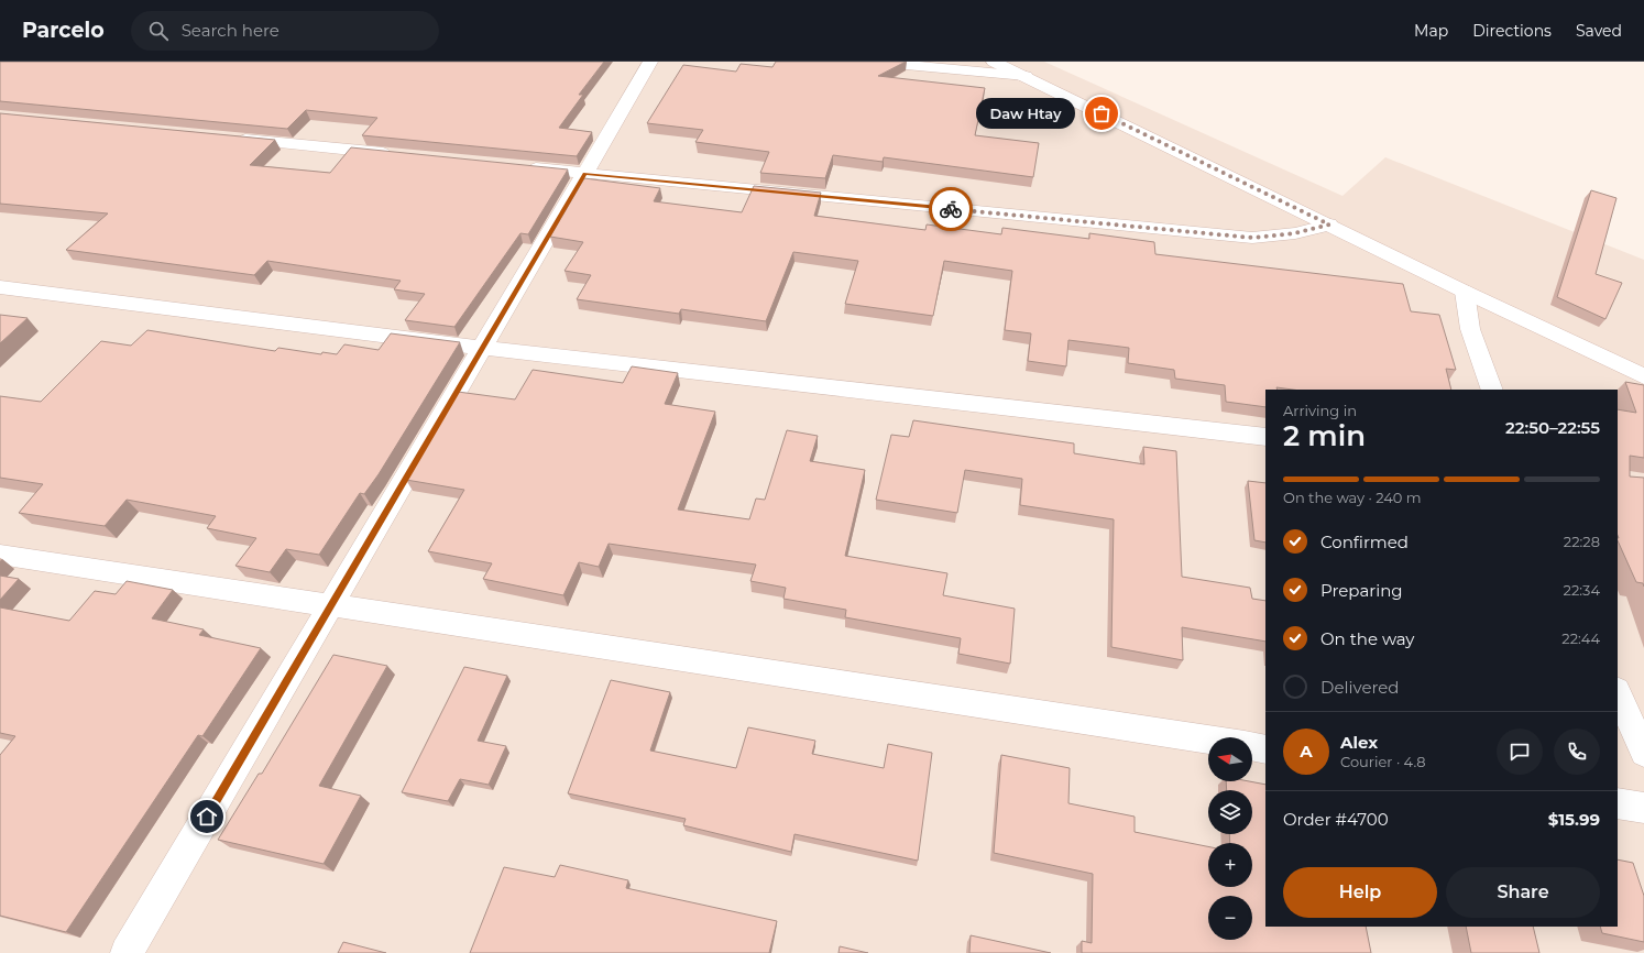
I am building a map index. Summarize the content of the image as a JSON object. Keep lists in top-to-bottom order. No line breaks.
{"places":["Daw Htay"],"north":"left","page":{"header":"Parcelo","search":"Search here","nav":["Map","Directions","Saved"],"bubble":"Daw Htay","heading":["2 min","Arriving in","22:50–22:55"],"panel":["Alex","Courier · 4.8","Order #4700","$15.99"],"bar":"On the way · 240 m","list":[["Confirmed","22:28"],["Preparing","22:34"],["On the way","22:44"],"Delivered"],"round":"A","map_buttons":["+","−"],"buttons":["Help","Share"]}}
